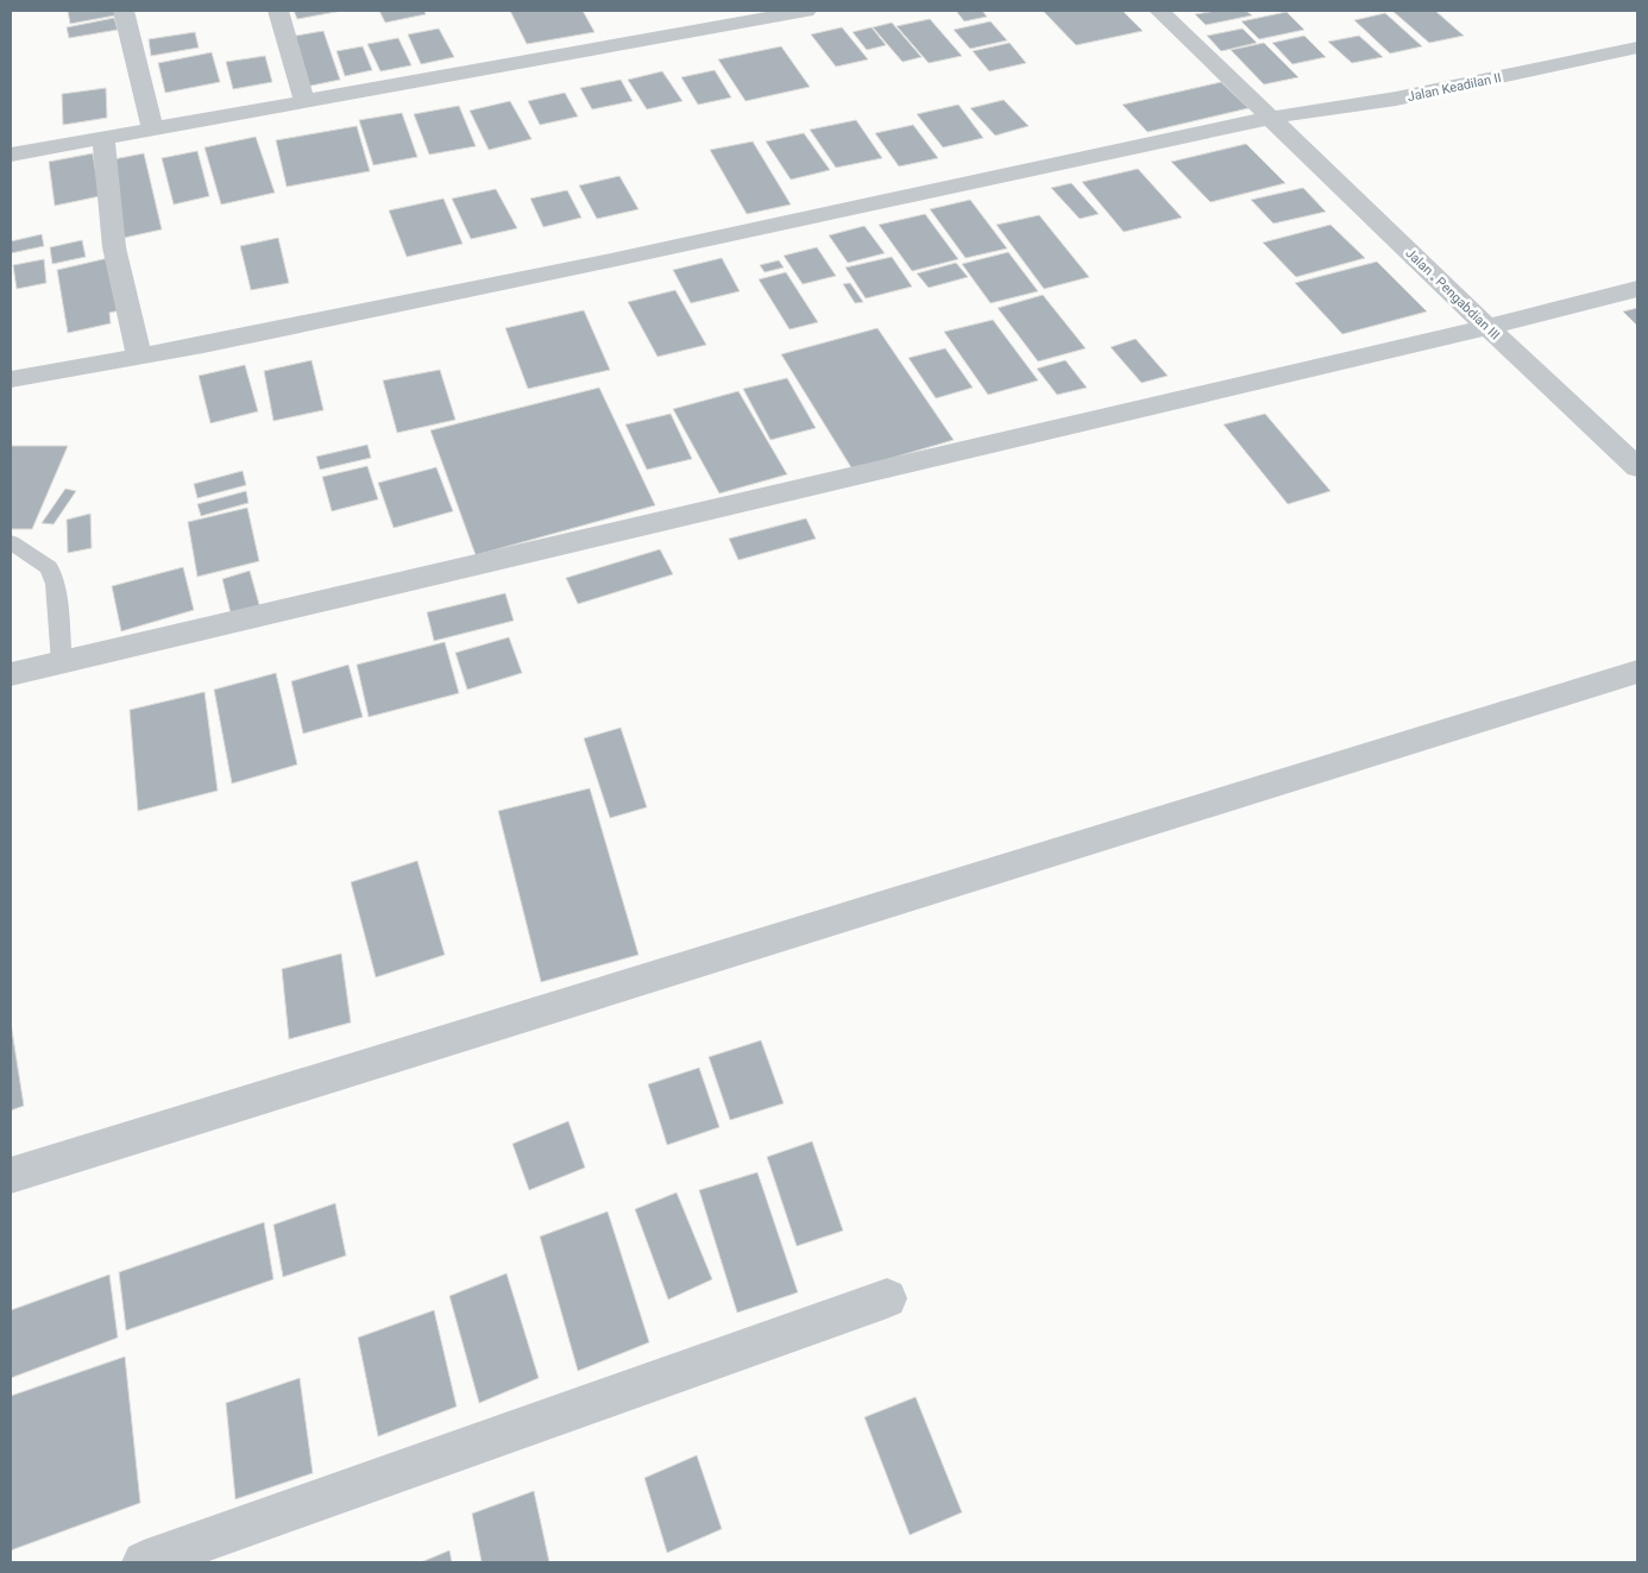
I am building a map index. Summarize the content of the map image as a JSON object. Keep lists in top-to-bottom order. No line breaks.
{"streets":{"street":["Jalan Keadilan II","Jalan . Pengabdian III"]},"crossings":[["Jalan Keadilan II","Jalan . Pengabdian III"]]}
